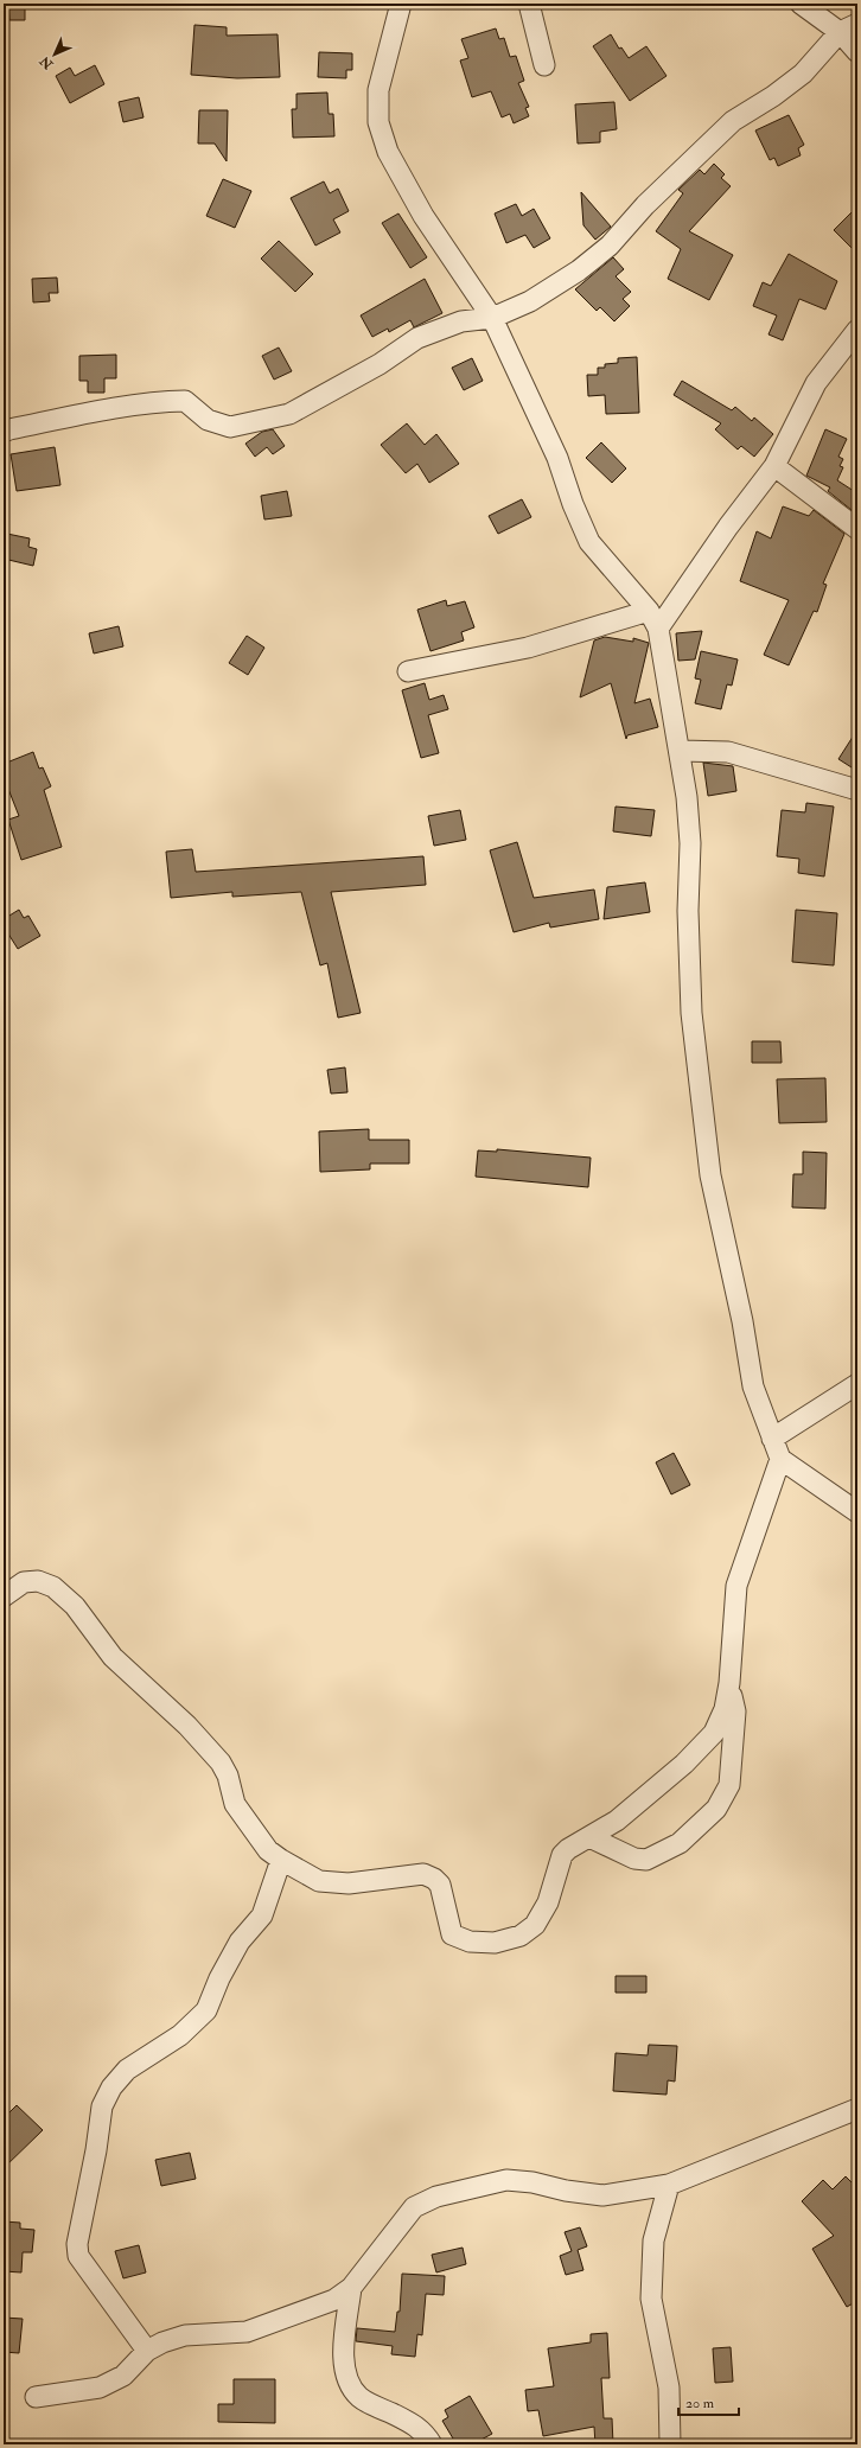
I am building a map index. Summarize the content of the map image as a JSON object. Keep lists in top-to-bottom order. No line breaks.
{"scale_bar":"20 m","north":"bottom left"}
